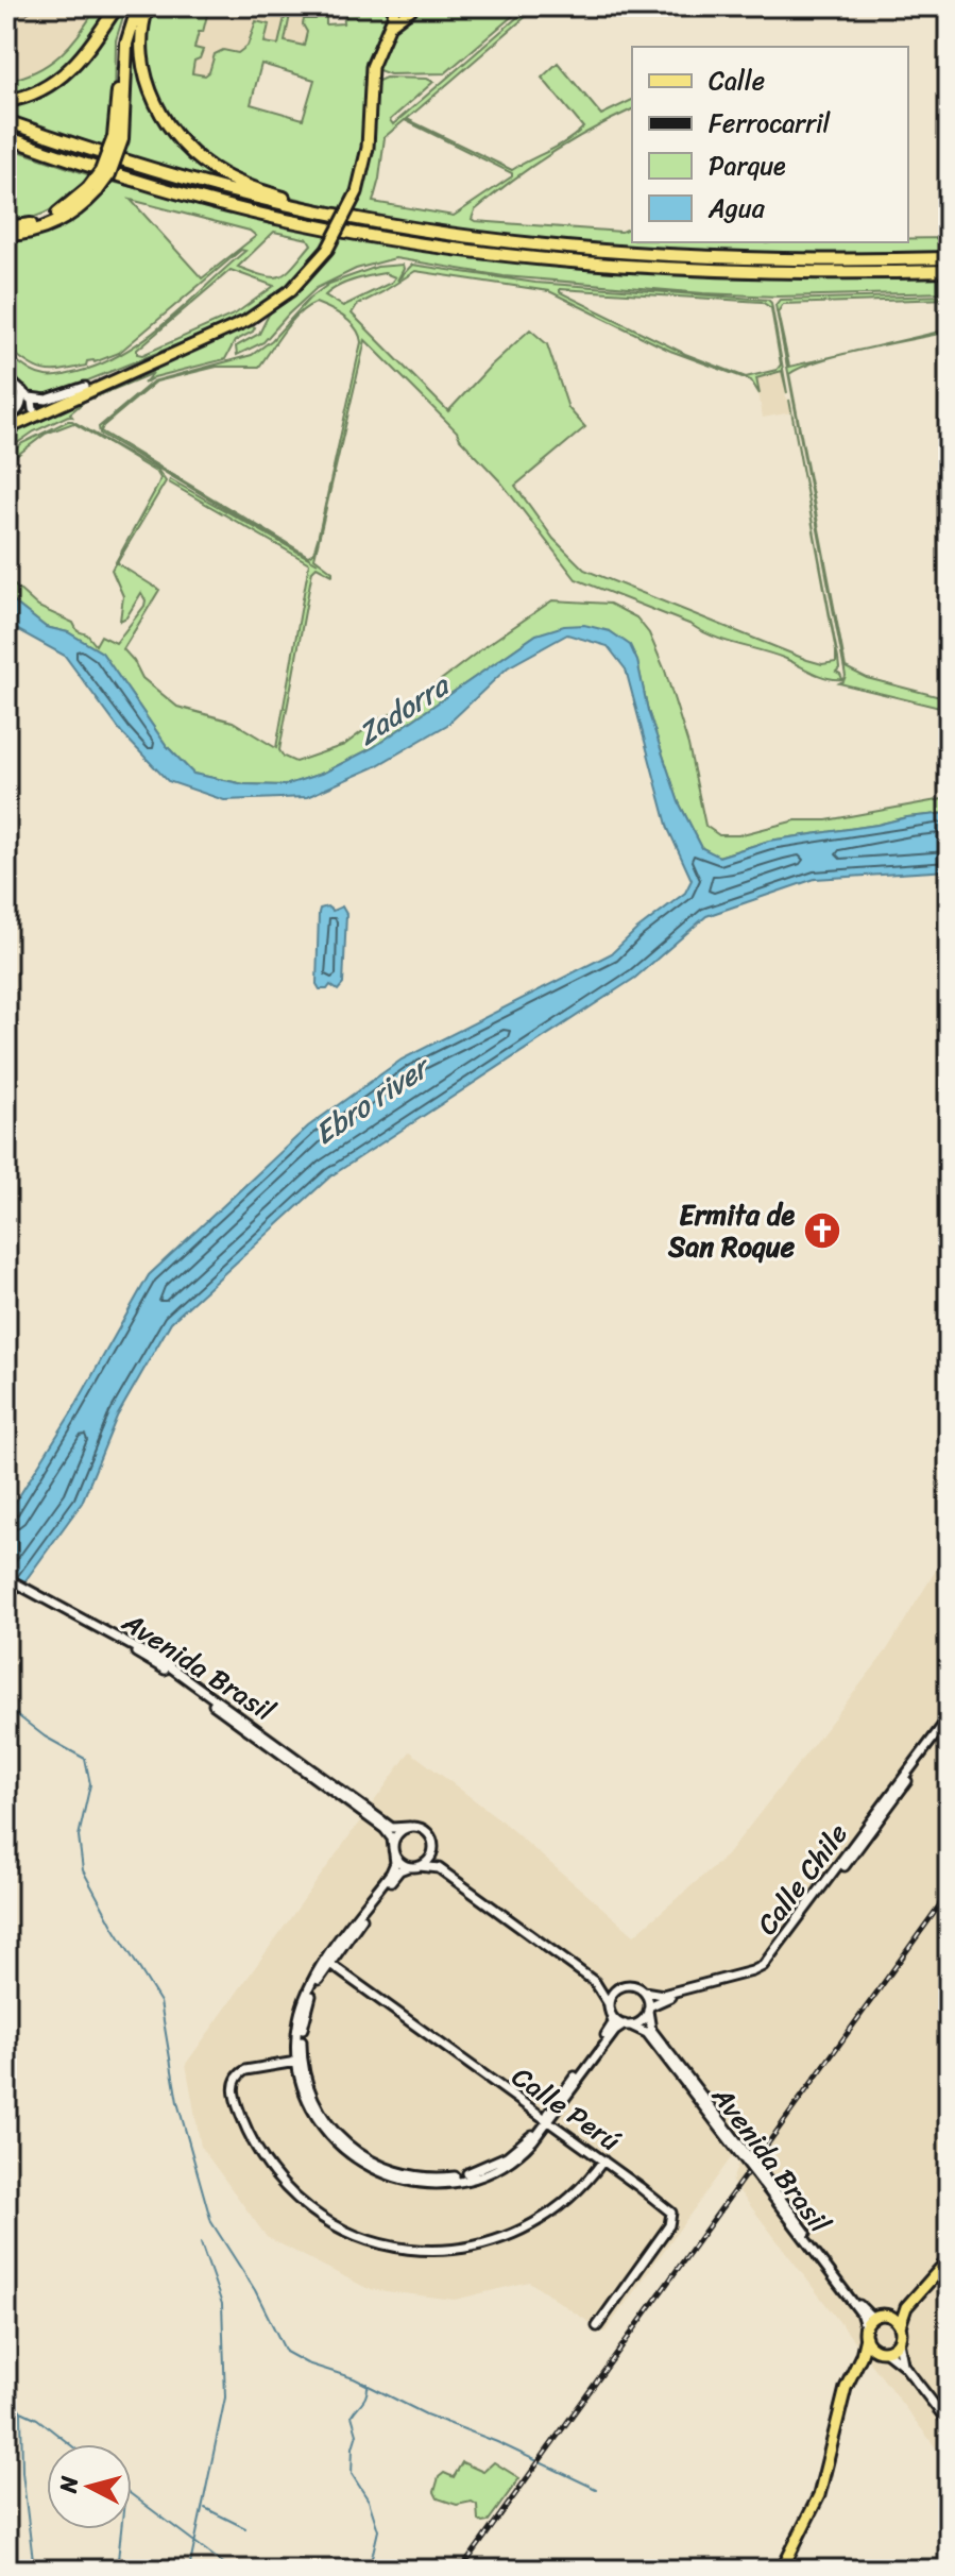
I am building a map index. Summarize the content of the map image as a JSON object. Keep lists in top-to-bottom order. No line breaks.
{"streets":{"street":["Avenida Brasil","Calle Chile","Calle Perú"]},"crossings":[["Avenida Brasil","Calle Chile"]],"water":["Zadorra","Ebro river"],"places":{"church":["Ermita de San Roque"]},"legend":["Calle","Ferrocarril","Parque","Agua"],"north":"left"}
